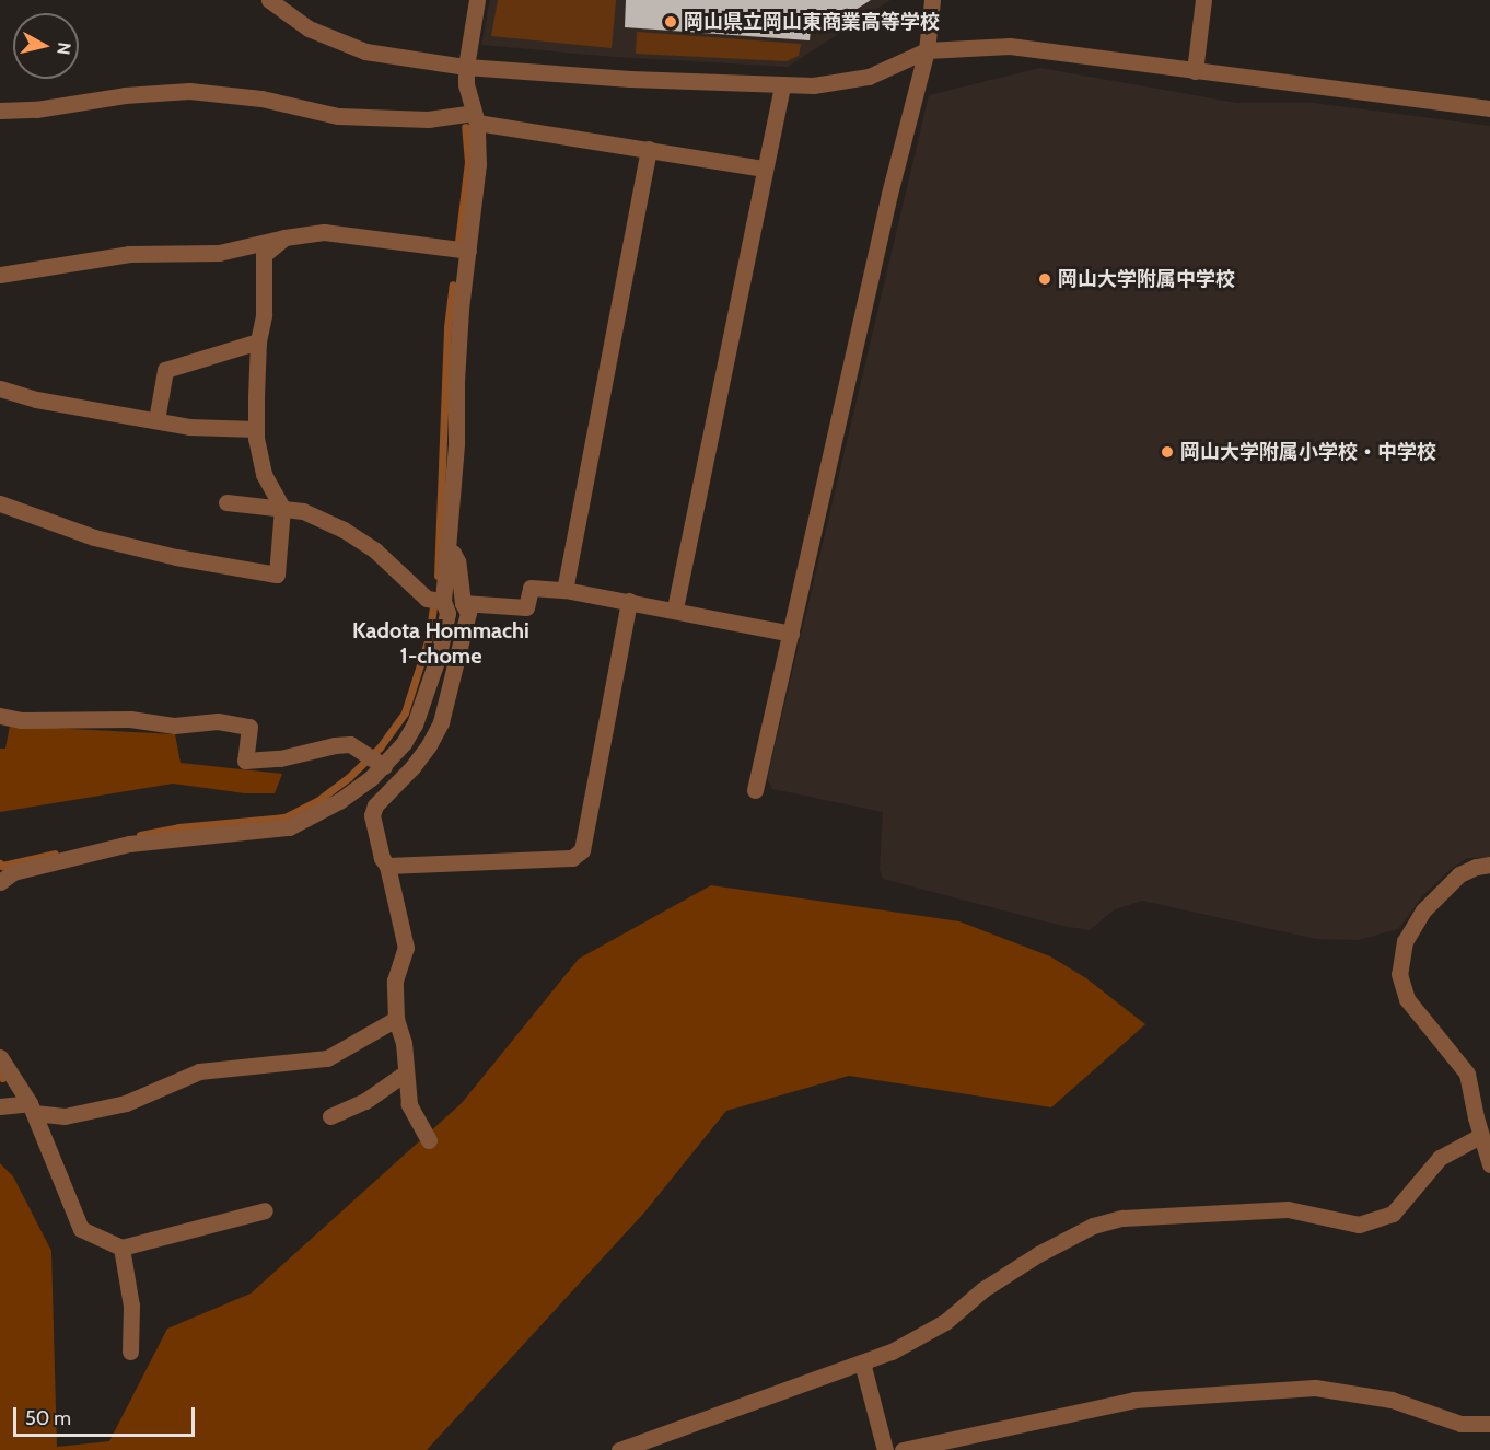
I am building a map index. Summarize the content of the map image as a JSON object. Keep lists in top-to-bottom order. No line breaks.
{"districts":["Kadota Hommachi 1-chome"],"places":["岡山県立岡山東商業高等学校","岡山大学附属中学校","岡山大学附属小学校・中学校"],"scale_bar":"50 m","north":"right"}
